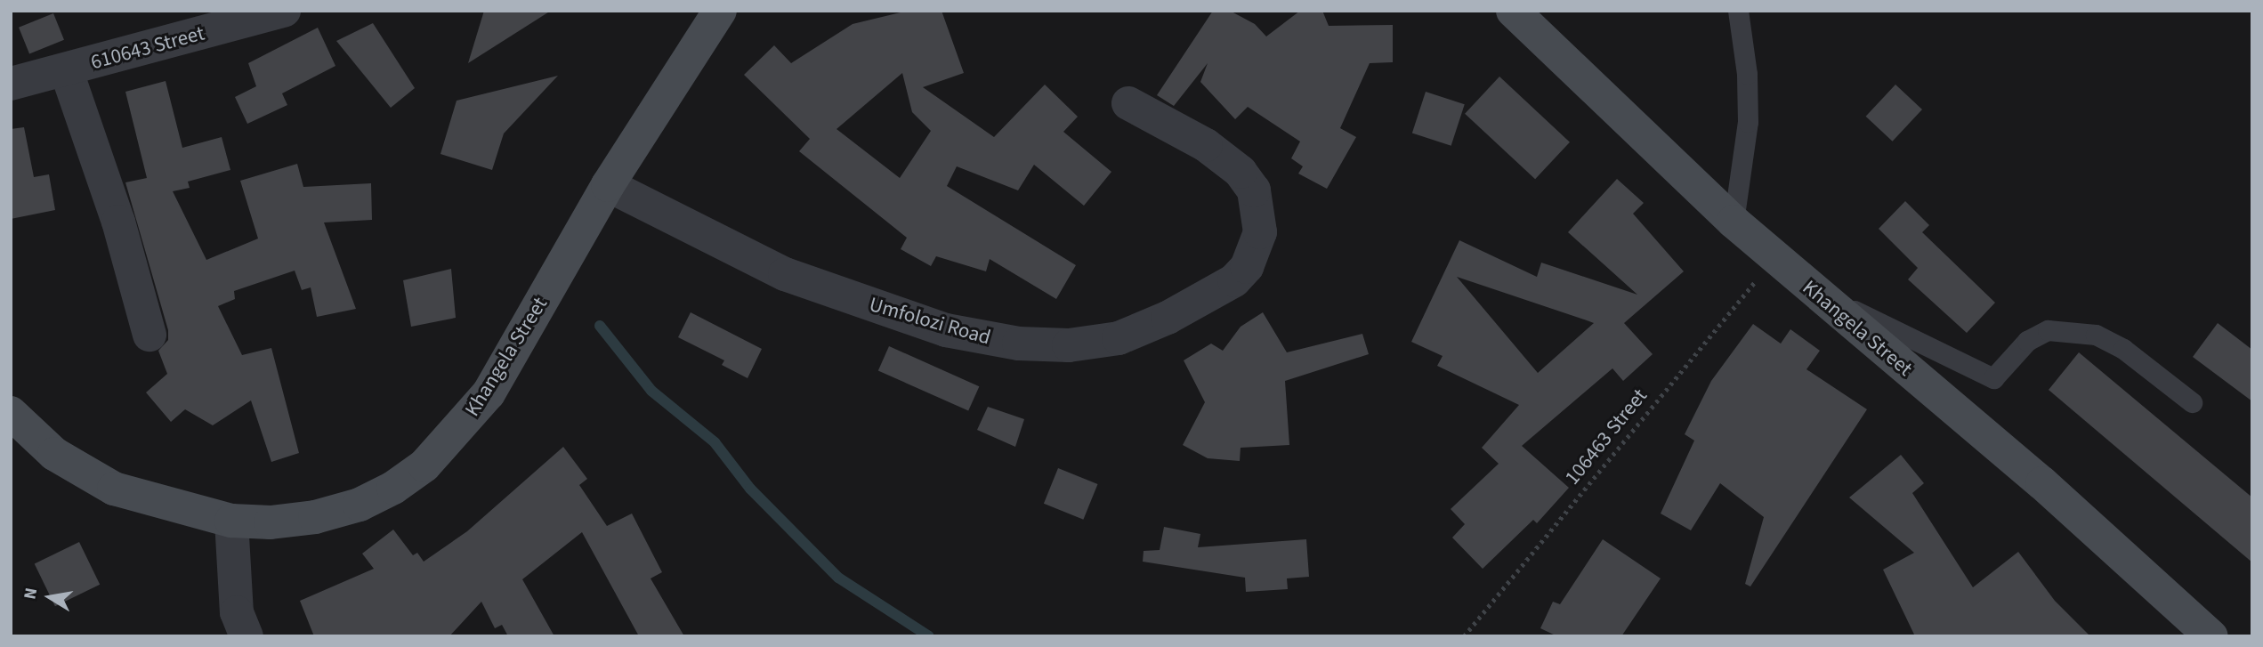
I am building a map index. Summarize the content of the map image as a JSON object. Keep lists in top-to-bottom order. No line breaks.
{"streets":{"street":["610643 Street","Umfolozi Road","Khangela Street"],"path":["106463 Street"]},"crossings":[["Umfolozi Road","Khangela Street"],["Khangela Street","106463 Street"]],"north":"left"}
